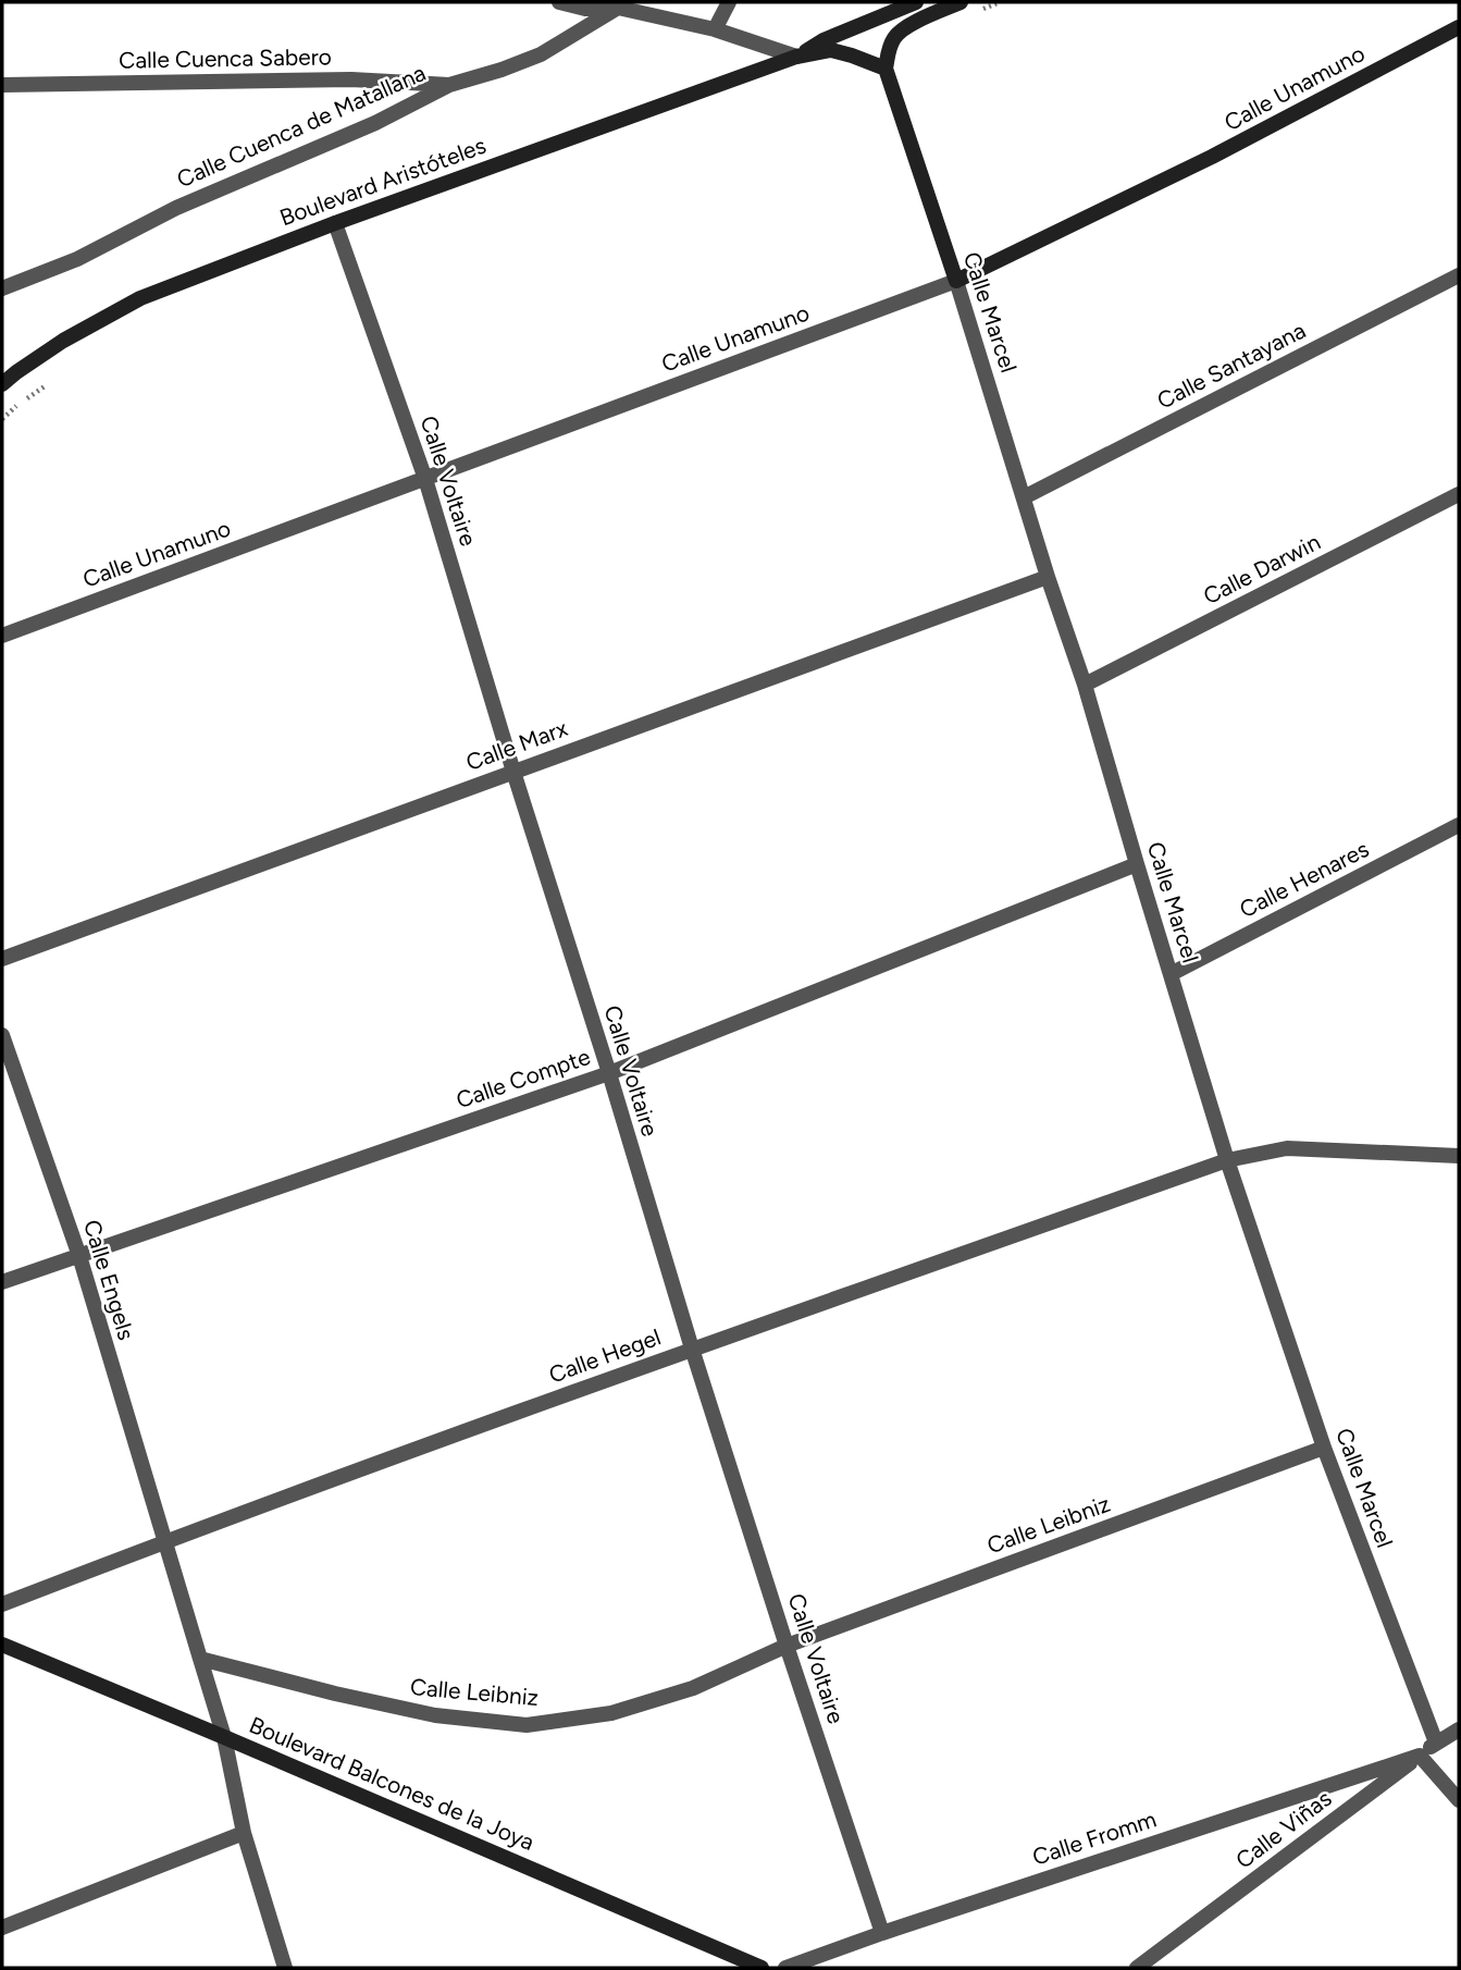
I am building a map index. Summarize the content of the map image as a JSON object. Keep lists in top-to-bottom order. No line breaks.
{"streets":{"street":["Calle Cuenca Sabero","Calle Unamuno","Calle Cuenca de Matallana","Boulevard Aristóteles","Calle Marcel","Calle Santayana","Calle Voltaire","Calle Darwin","Calle Marx","Calle Henares","Calle Compte","Calle Engels","Calle Hegel","Calle Leibniz","Boulevard Balcones de la Joya","Calle Viñas","Calle Fromm"]},"crossings":[["Calle Cuenca Sabero","Calle Cuenca de Matallana"],["Calle Unamuno","Calle Marcel"],["Calle Unamuno","Calle Voltaire"],["Boulevard Aristóteles","Calle Marcel"],["Boulevard Aristóteles","Calle Voltaire"],["Calle Marcel","Calle Santayana"],["Calle Marcel","Calle Darwin"],["Calle Marcel","Calle Marx"],["Calle Marcel","Calle Henares"],["Calle Marcel","Calle Compte"],["Calle Marcel","Calle Hegel"],["Calle Marcel","Calle Leibniz"],["Calle Marcel","Calle Viñas"],["Calle Voltaire","Calle Marx"],["Calle Voltaire","Calle Compte"],["Calle Voltaire","Calle Hegel"],["Calle Voltaire","Calle Leibniz"],["Calle Voltaire","Calle Fromm"],["Calle Compte","Calle Engels"],["Calle Engels","Calle Hegel"],["Calle Engels","Calle Leibniz"],["Calle Viñas","Calle Fromm"]]}
